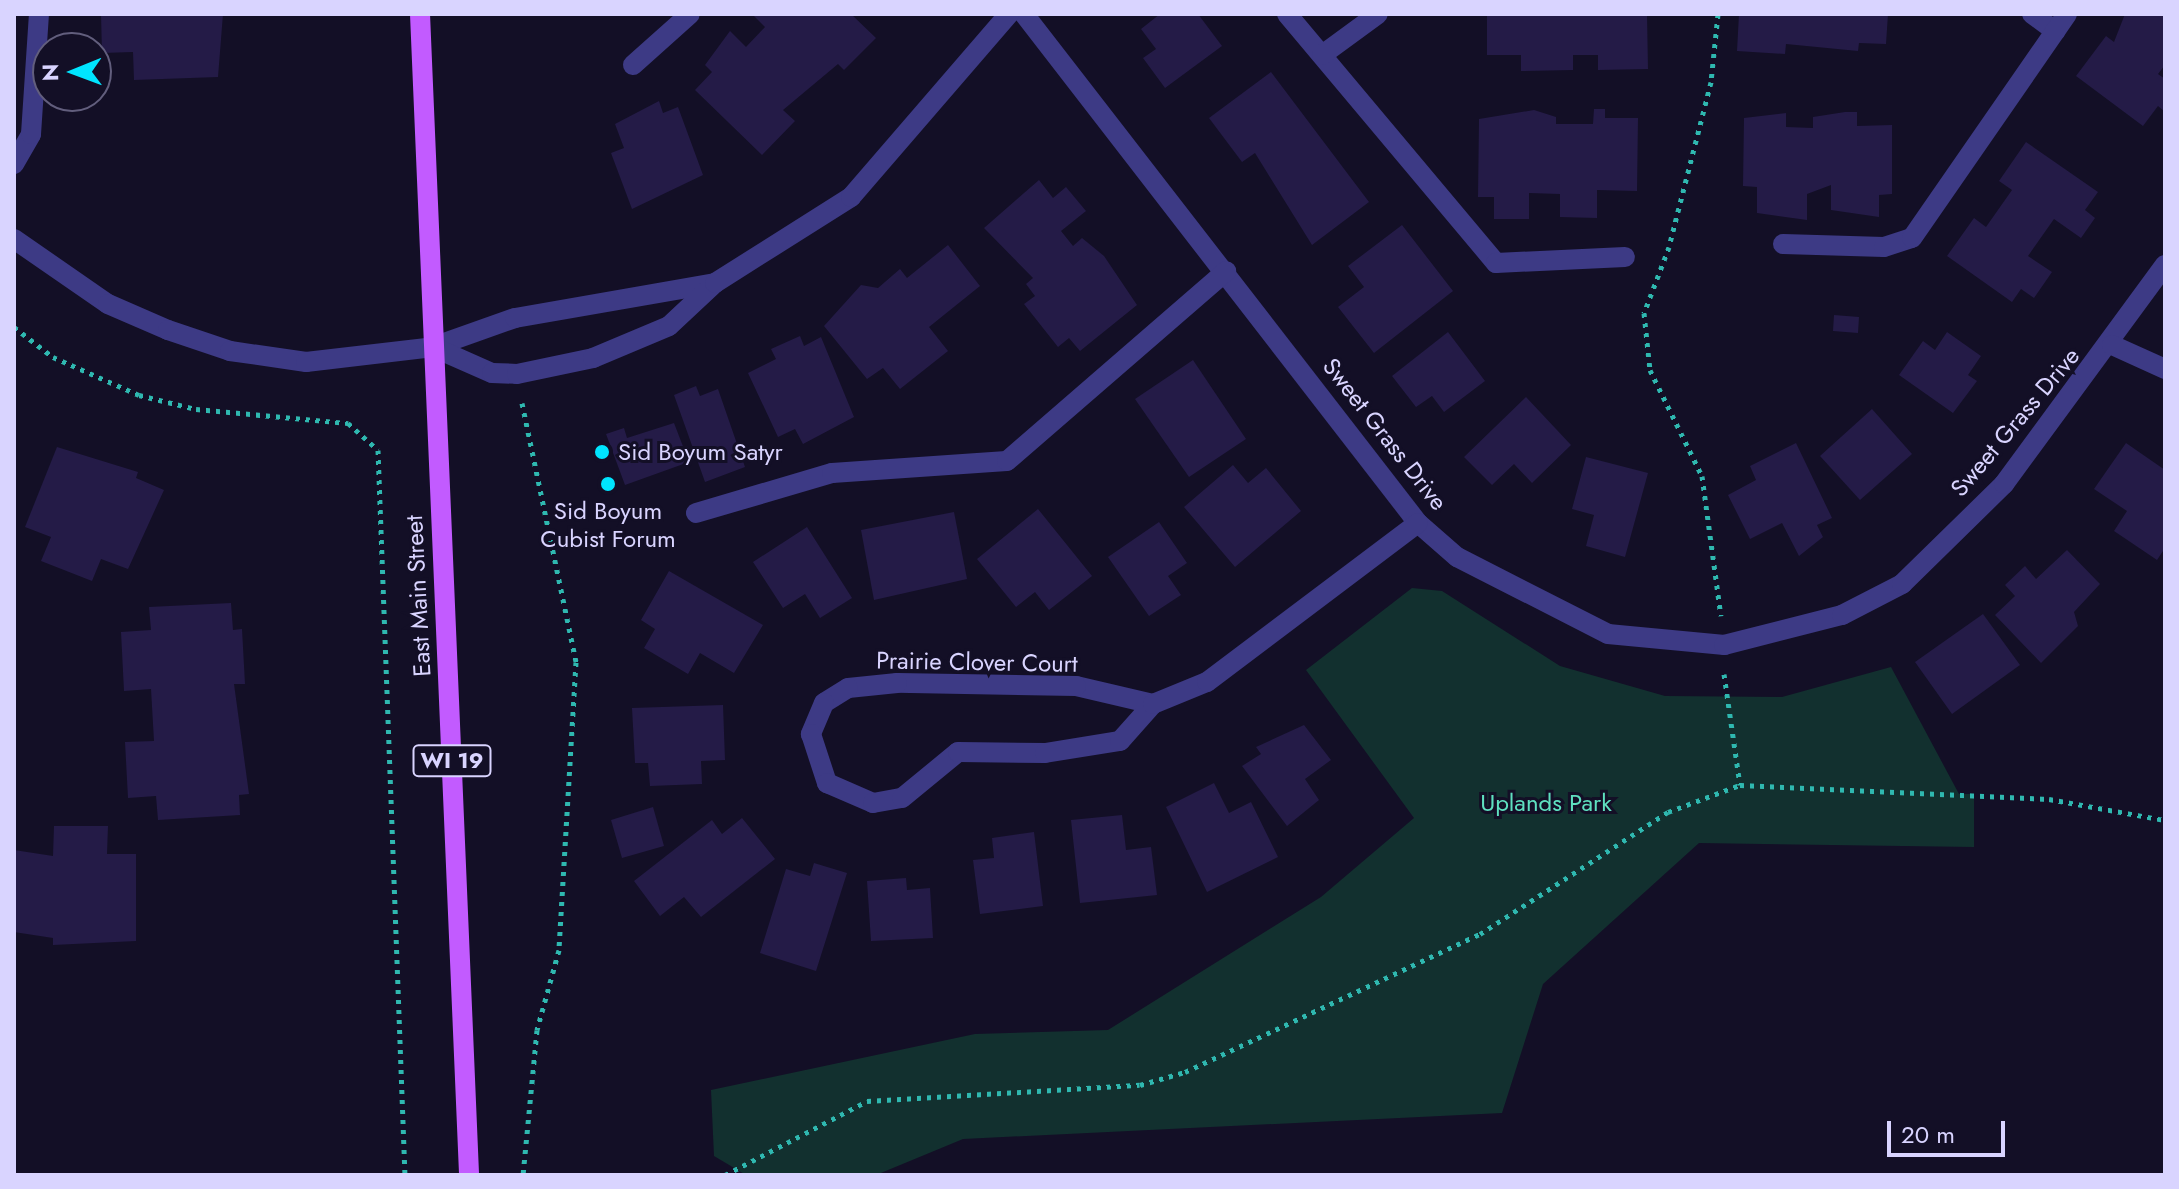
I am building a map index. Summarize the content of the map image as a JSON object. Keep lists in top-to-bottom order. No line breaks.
{"streets":{"main road":["East Main Street","WI 19"],"street":["Sweet Grass Drive","Prairie Clover Court"]},"crossings":[["Sweet Grass Drive","Prairie Clover Court"]],"parks":["Uplands Park"],"places":["Sid Boyum Satyr","Sid Boyum Cubist Forum"],"scale_bar":"20 m","north":"left"}
